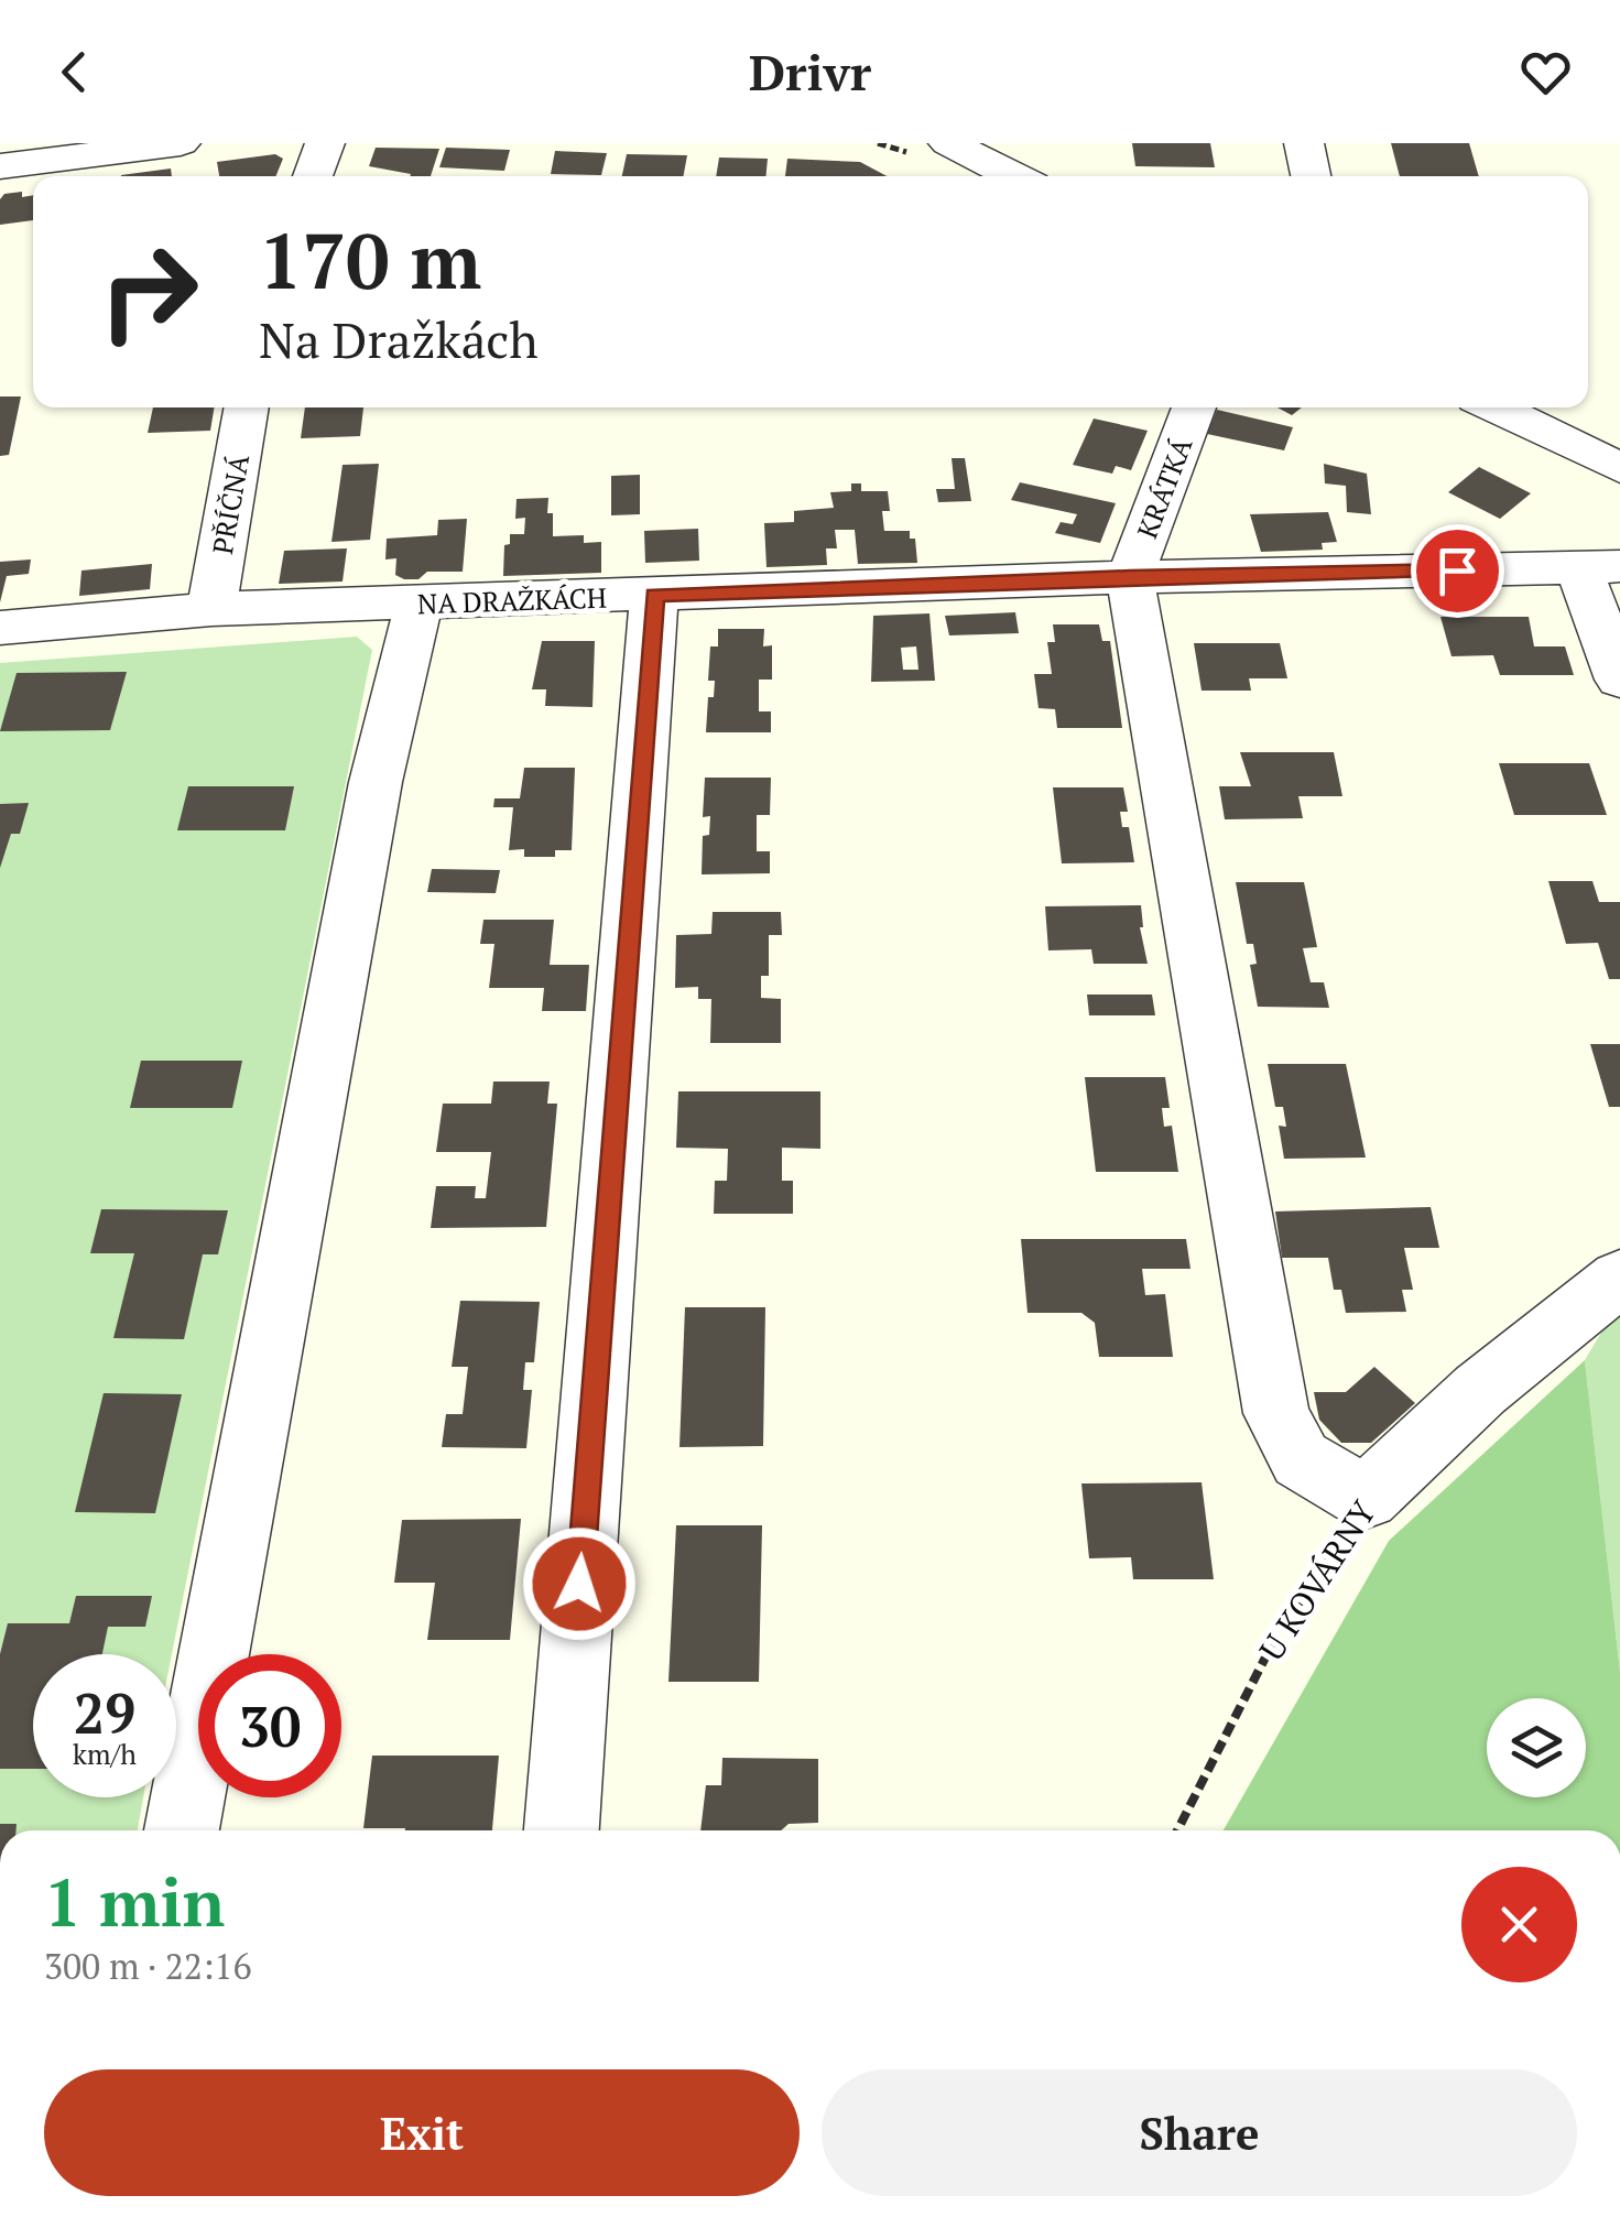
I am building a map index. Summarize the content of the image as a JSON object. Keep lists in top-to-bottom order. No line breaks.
{"streets":{"street":["KRÁTKÁ","PŘÍČNÁ","NA DRAŽKÁCH","U KOVÁRNY"]},"crossings":[["KRÁTKÁ","NA DRAŽKÁCH"],["PŘÍČNÁ","NA DRAŽKÁCH"]],"page":{"header":"Drivr","turn":["170 m","Na Dražkách"],"speed":"29 km/h","limit":"30","heading":["1 min","300 m · 22:16"],"buttons":["Exit","Share"]}}
